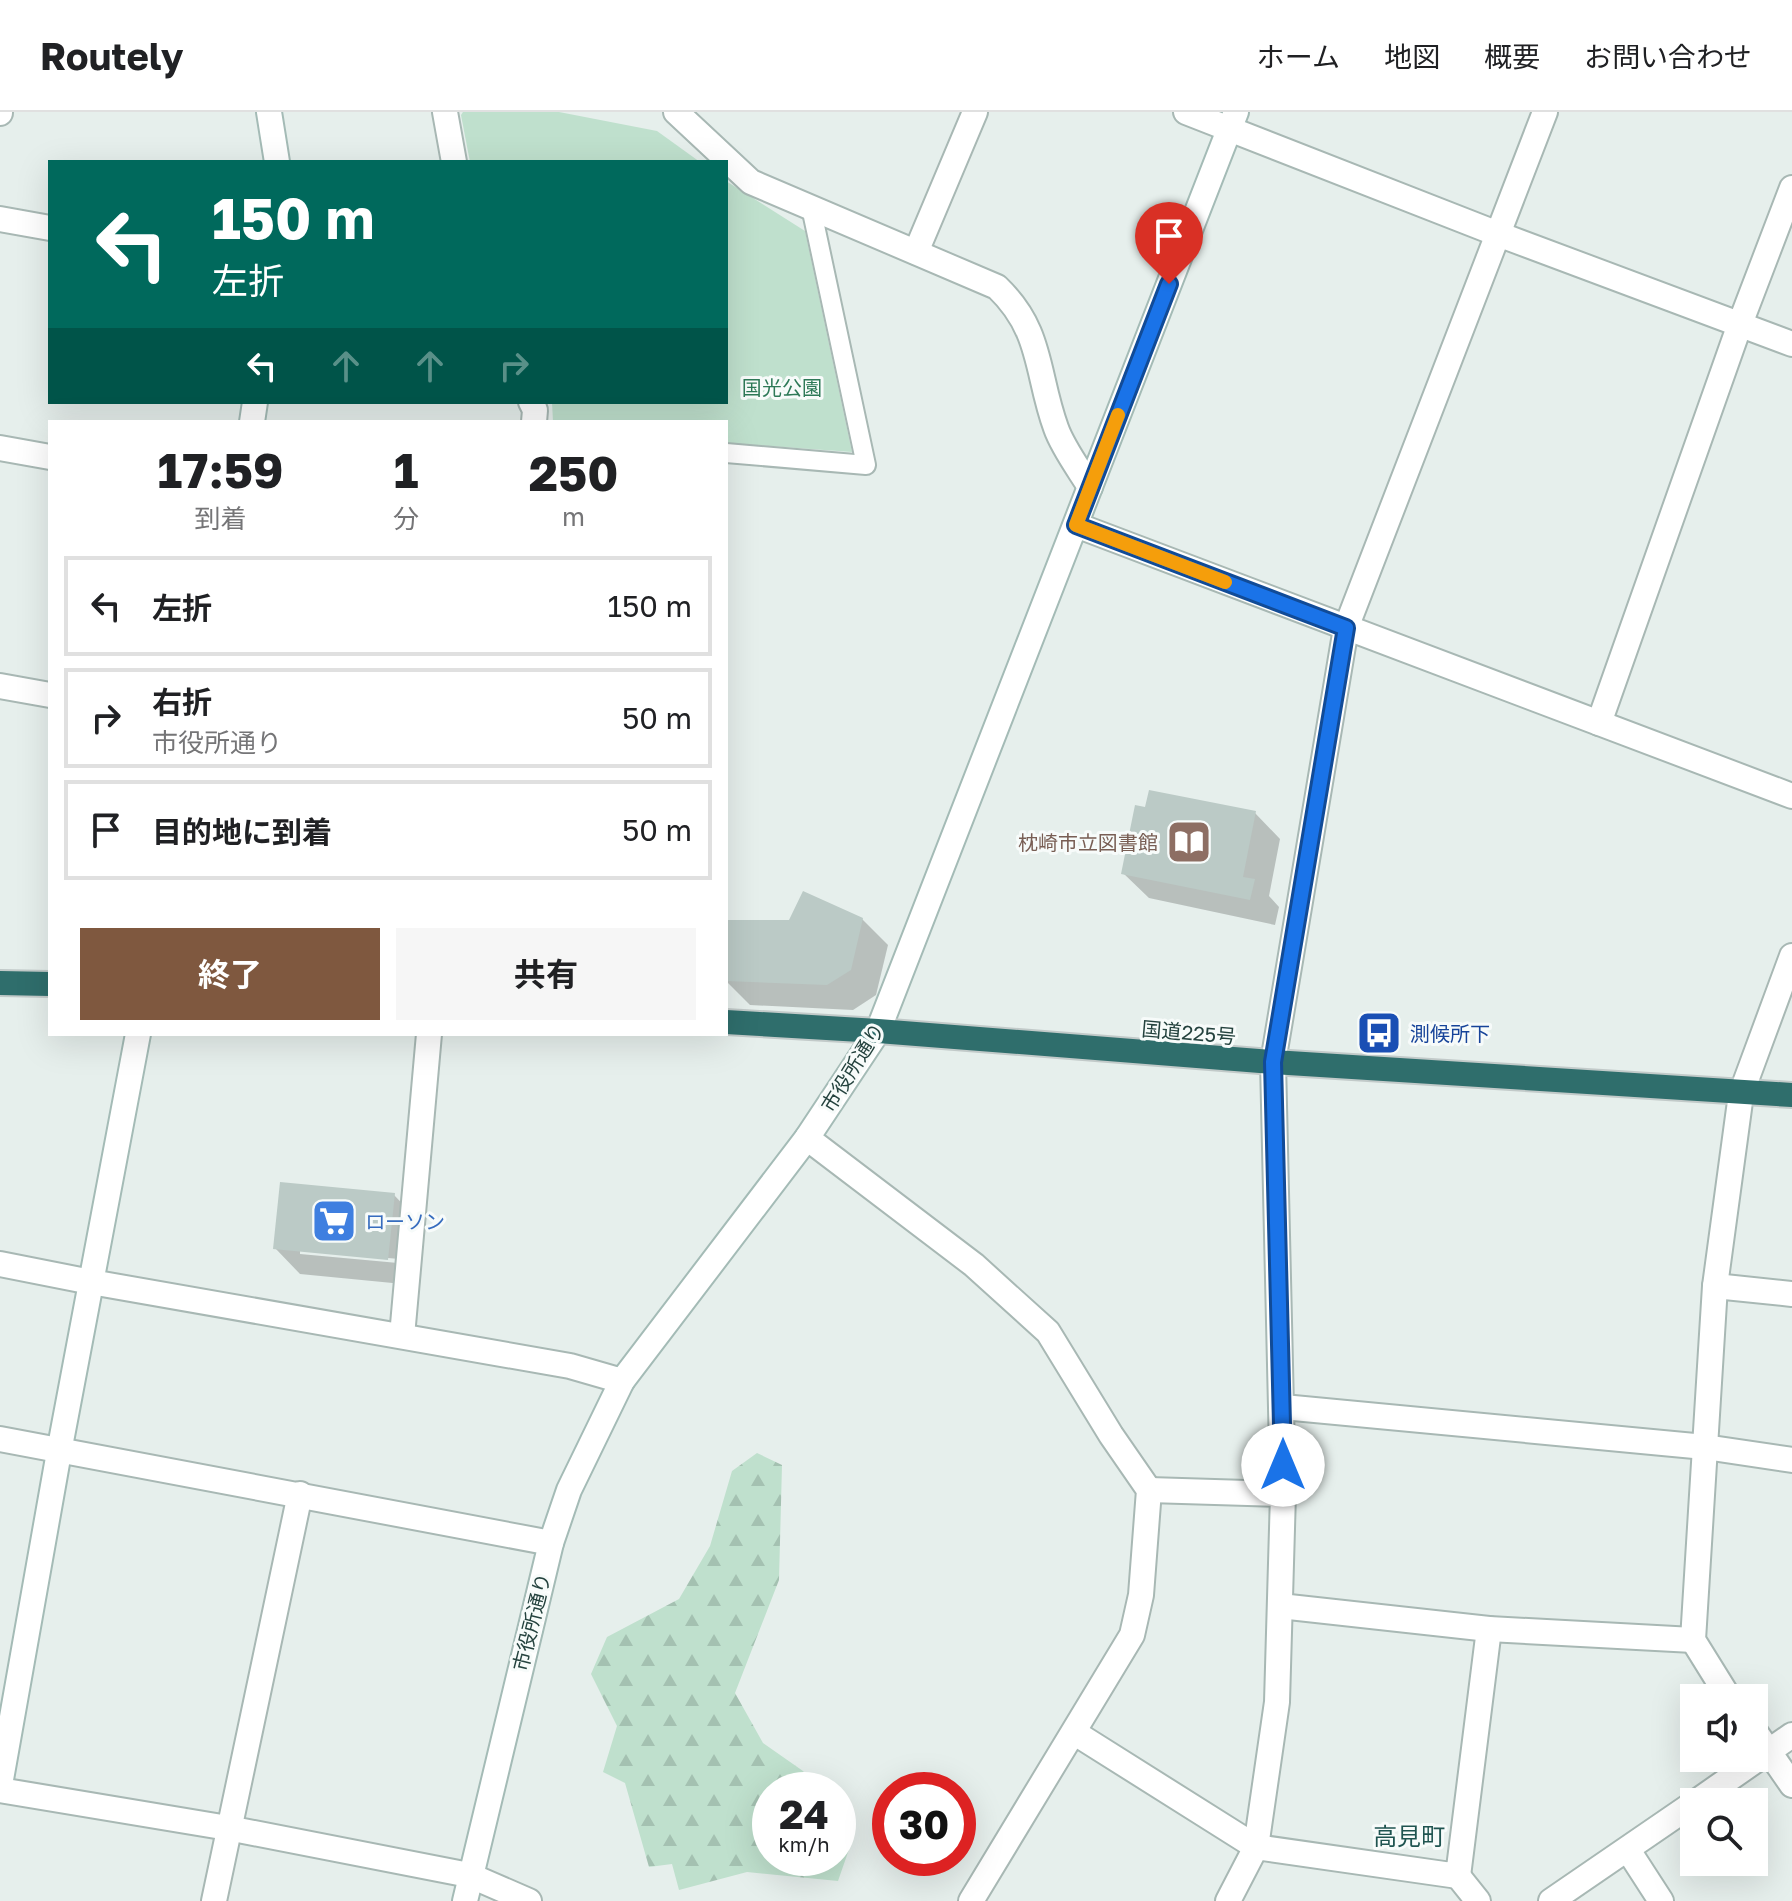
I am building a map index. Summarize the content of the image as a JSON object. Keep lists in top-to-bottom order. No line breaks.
{"streets":{"highway":["国道225号"],"street":["市役所通り"]},"crossings":[["国道225号","市役所通り"]],"districts":["高見町"],"parks":["国光公園"],"places":{"library":["枕崎市立図書館"],"bus stop":["測候所下"],"supermarket":["ローソン"]},"page":{"header":"Routely","nav":["ホーム","地図","概要","お問い合わせ"],"turn":["150 m","左折"],"eta":["17:59","到着","1","分","250","m"],"list":[{"name":"左折","value":"150 m"},{"name":"右折","note":"市役所通り","value":"50 m"},{"name":"目的地に到着","value":"50 m"}],"buttons":["終了","共有"],"speed":"24 km/h","limit":"30"}}
